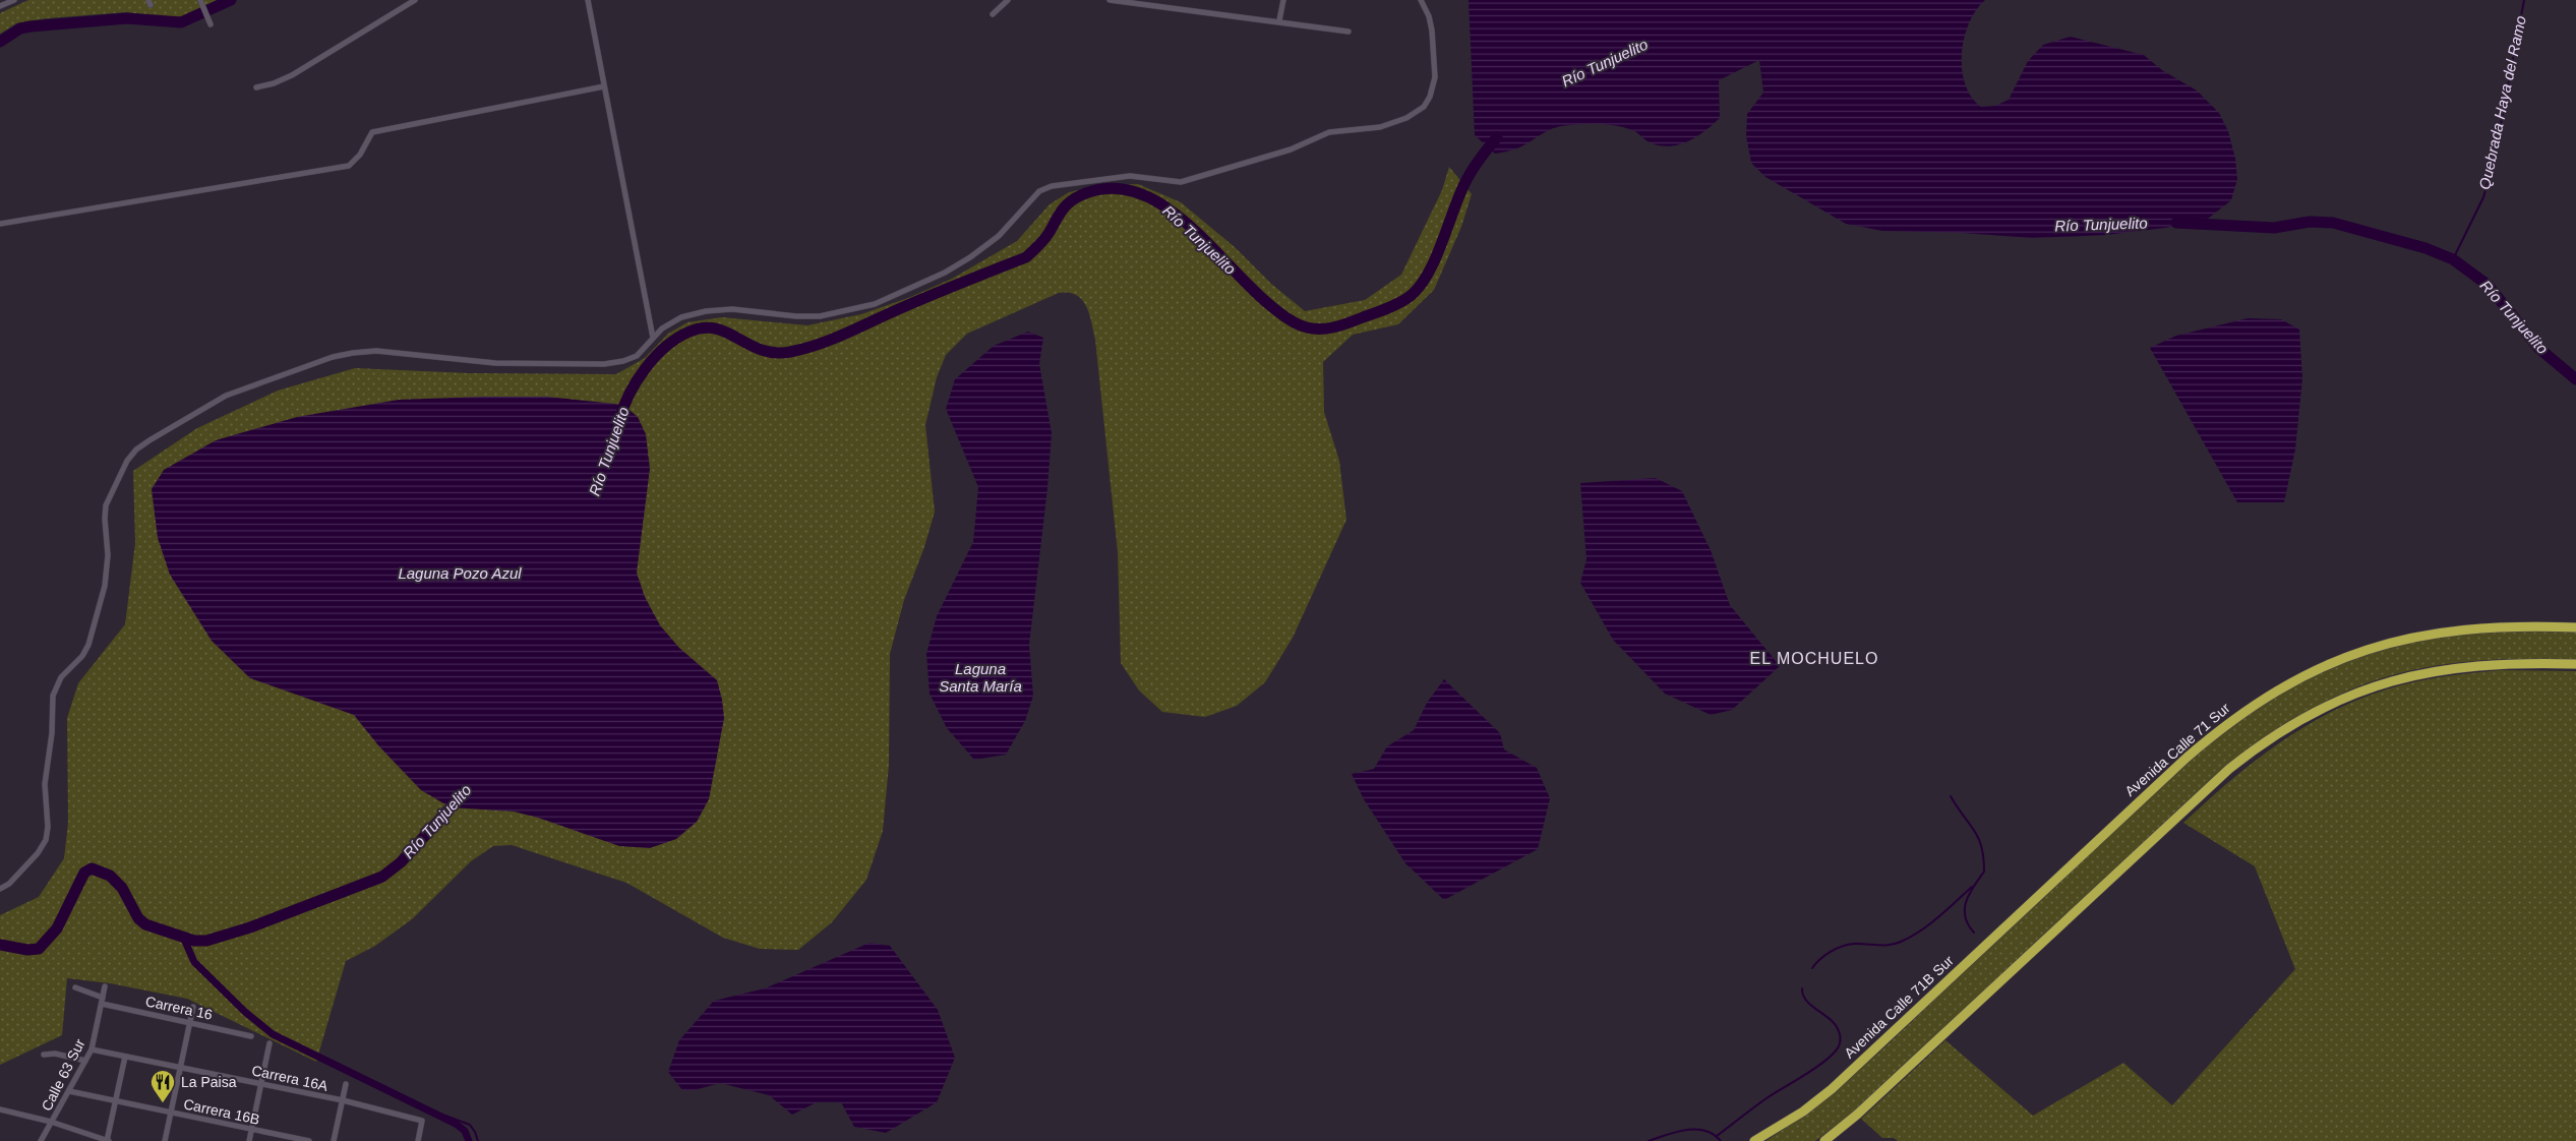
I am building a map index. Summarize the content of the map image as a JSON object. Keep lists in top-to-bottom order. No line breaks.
{"streets":{"highway":["Avenida Calle 71 Sur","Avenida Calle 71B Sur"],"street":["Carrera 16","Calle 63 Sur","Carrera 16A","Carrera 16B"]},"crossings":[["Avenida Calle 71 Sur","Avenida Calle 71B Sur"],["Carrera 16","Calle 63 Sur"],["Calle 63 Sur","Carrera 16A"],["Calle 63 Sur","Carrera 16B"]],"districts":["EL MOCHUELO"],"water":["Río Tunjuelito","Quebrada Haya del Ramo","Laguna Pozo Azul","Laguna Santa María"],"places":{"restaurant":["La Paisa"]}}
